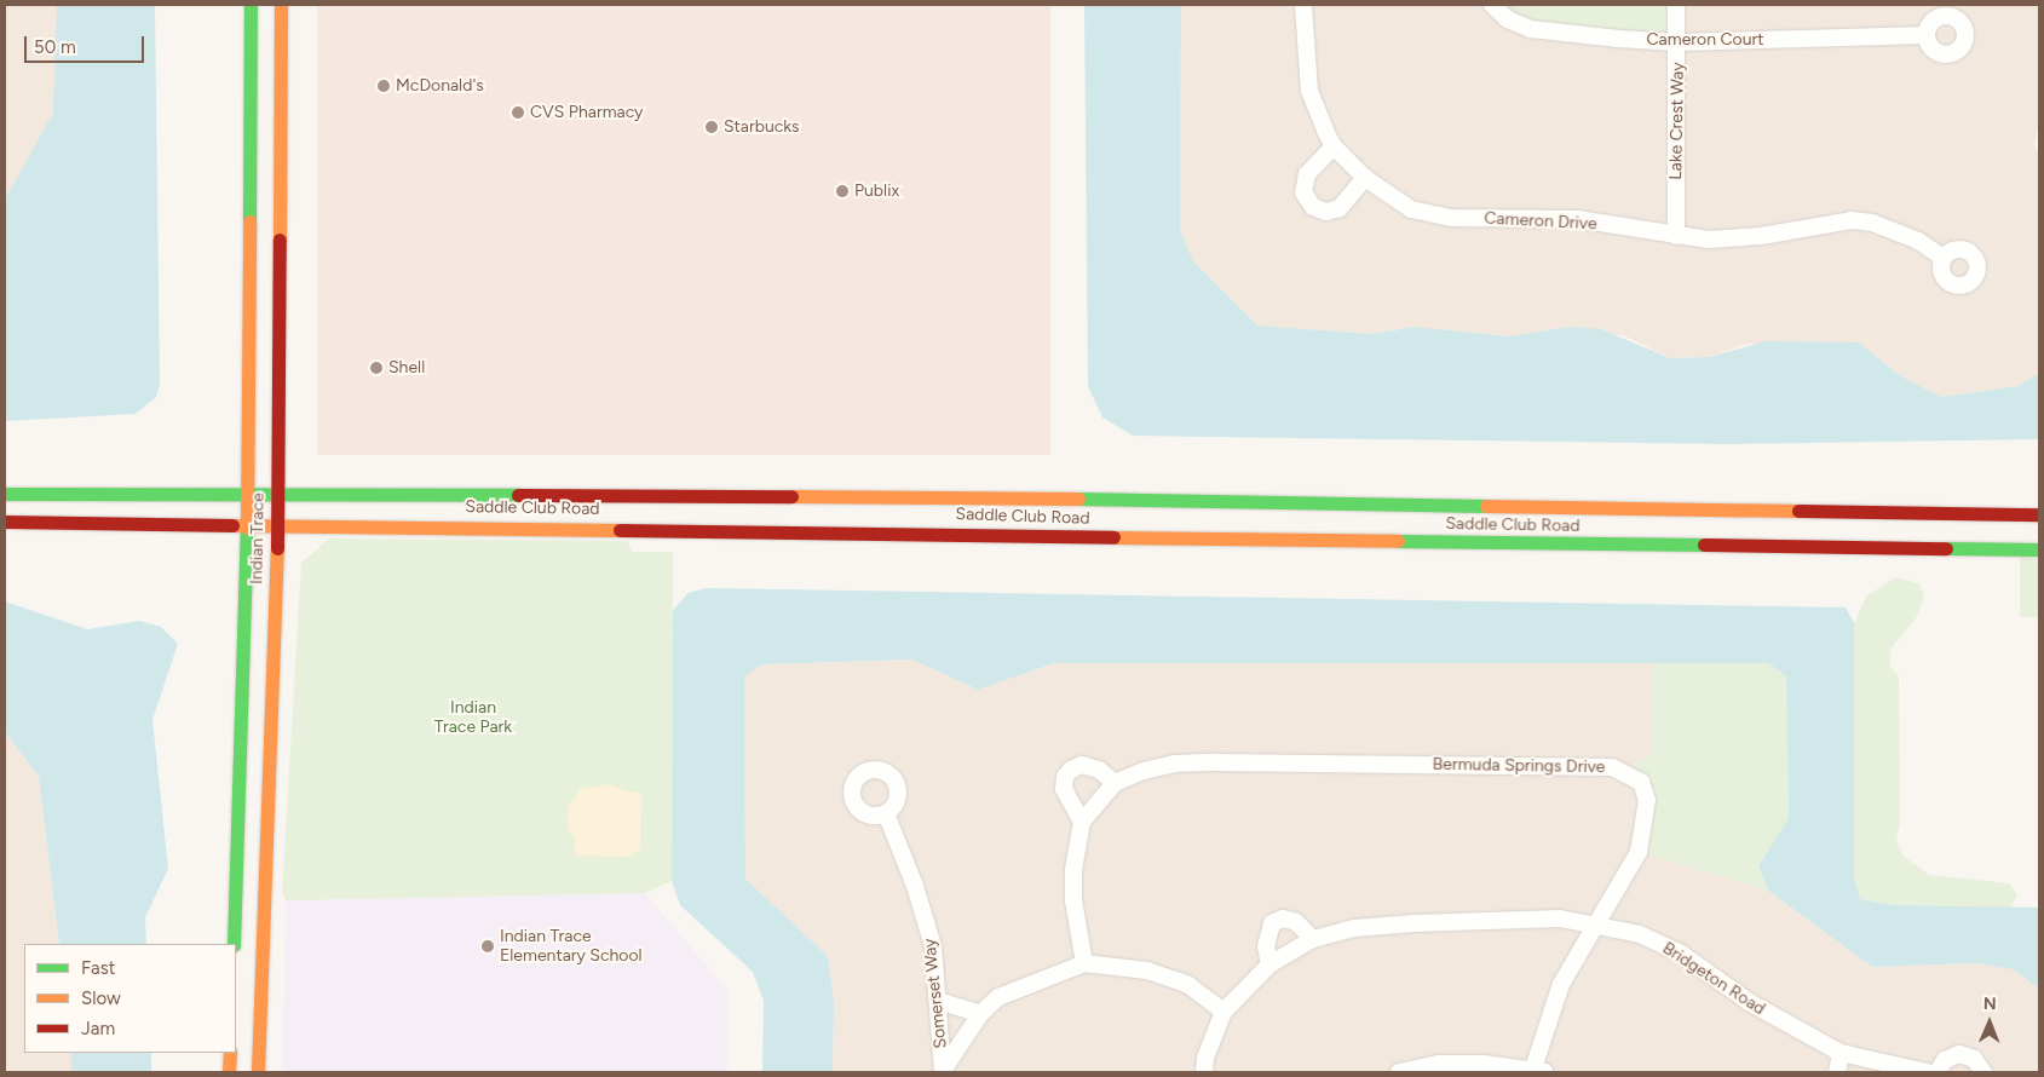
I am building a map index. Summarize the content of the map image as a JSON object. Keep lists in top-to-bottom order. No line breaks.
{"streets":{"street":["Cameron Court","Lake Crest Way","Cameron Drive","Saddle Club Road","Indian Trace","Bermuda Springs Drive","Bridgeton Road","Somerset Way"]},"crossings":[["Cameron Court","Lake Crest Way"],["Lake Crest Way","Cameron Drive"],["Saddle Club Road","Indian Trace"],["Bermuda Springs Drive","Bridgeton Road"]],"parks":["Indian Trace Park"],"places":["McDonald's","CVS Pharmacy","Starbucks","Publix","Shell","Indian Trace Elementary School"],"legend":["Fast","Slow","Jam"],"scale_bar":"50 m","north":"top"}
